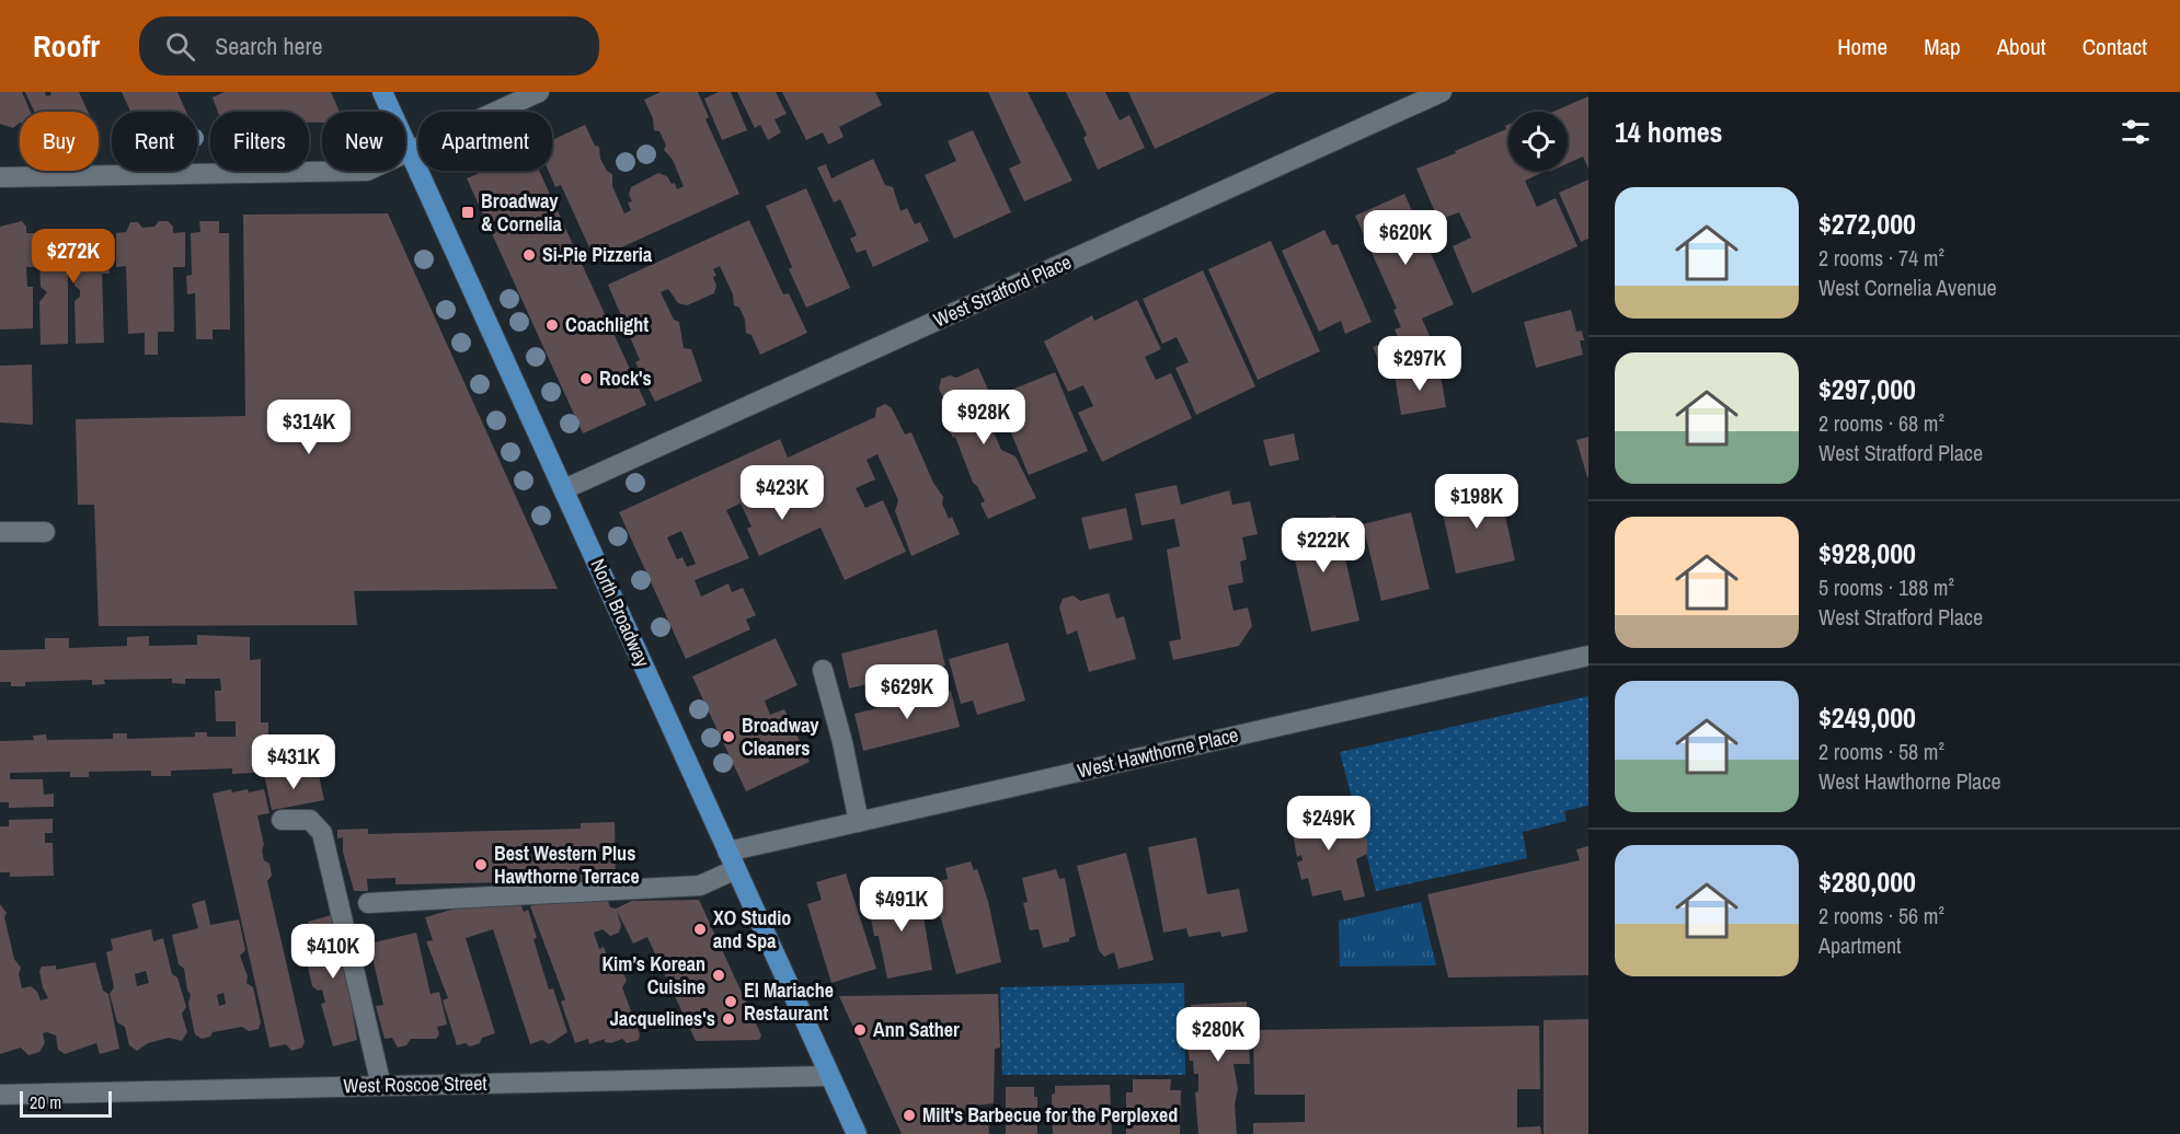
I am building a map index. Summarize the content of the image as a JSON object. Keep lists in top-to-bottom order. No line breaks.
{"streets":{"main road":["North Broadway"],"street":["West Stratford Place","West Hawthorne Place","West Roscoe Street"]},"crossings":[["West Stratford Place","North Broadway"],["North Broadway","West Hawthorne Place"],["North Broadway","West Roscoe Street"]],"places":{"transit":["Broadway & Cornelia"],"other":["Si-Pie Pizzeria","Coachlight","Rock's","Broadway Cleaners","Best Western Plus Hawthorne Terrace","XO Studio and Spa","Kim’s Korean Cuisine","El Mariache Restaurant","Jacquelines's","Ann Sather","Milt's Barbecue for the Perplexed"]},"scale_bar":"20 m","page":{"header":"Roofr","search":"Search here","nav":["Home","Map","About","Contact"],"heading":"14 homes","chip":["Buy","Rent","Filters","New","Apartment"],"list":[{"name":"$272,000","note":"2 rooms · 74 m² · West Cornelia Avenue"},{"name":"$297,000","note":"2 rooms · 68 m² · West Stratford Place"},{"name":"$928,000","note":"5 rooms · 188 m² · West Stratford Place"},{"name":"$249,000","note":"2 rooms · 58 m² · West Hawthorne Place"},{"name":"$280,000","note":"2 rooms · 56 m² · Apartment"}],"price":["$620K","$272K","$297K","$928K","$314K","$423K","$198K","$222K","$629K","$431K","$249K","$491K","$410K","$280K"],"scale":"20 m"}}
